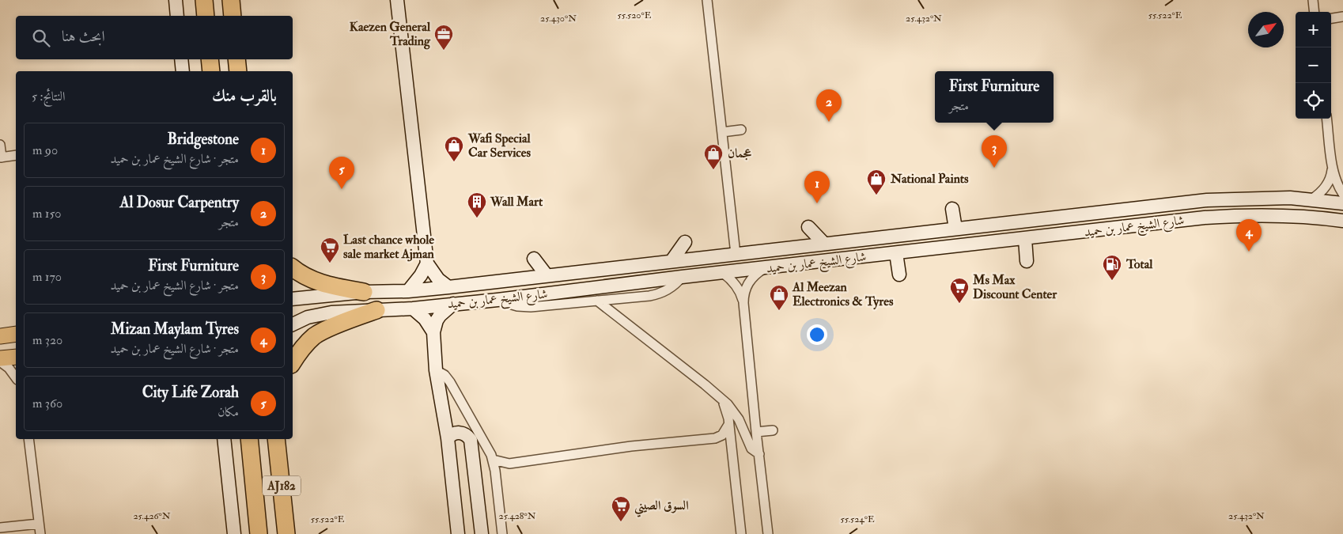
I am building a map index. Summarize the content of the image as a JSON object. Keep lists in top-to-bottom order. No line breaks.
{"streets":{"highway":["AJ182"],"street":["شارع الشيخ عمار بن حميد"]},"places":{"office":["Kaezen General Trading"],"shop":["Wafi Special Car Services","عجمان","National Paints","Al Meezan Electronics & Tyres"],"building":["Wall Mart"],"supermarket":["Last chance whole sale market Ajman","Ms Max Discount Center","السوق الصيني"],"fuel station":["Total"]},"north":"top right","page":{"map_buttons":["+","−"],"search":"ابحث هنا","popup":["First Furniture","متجر"],"heading":["بالقرب منك","النتائج: 5"],"pins":["2","3","5","1","4"],"list":[{"mark":"1","name":"Bridgestone","note":"متجر · شارع الشيخ عمار بن حميد","value":"90 m"},{"mark":"2","name":"Al Dosur Carpentry","note":"متجر","value":"150 m"},{"mark":"3","name":"First Furniture","note":"متجر · شارع الشيخ عمار بن حميد","value":"170 m"},{"mark":"4","name":"Mizan Maylam Tyres","note":"متجر · شارع الشيخ عمار بن حميد","value":"320 m"},{"mark":"5","name":"City Life Zorah","note":"مكان","value":"360 m"}]},"coordinates":["55.520°E","55.522°E","25.430°N","25.432°N","25.426°N","25.428°N","55.524°E"]}
